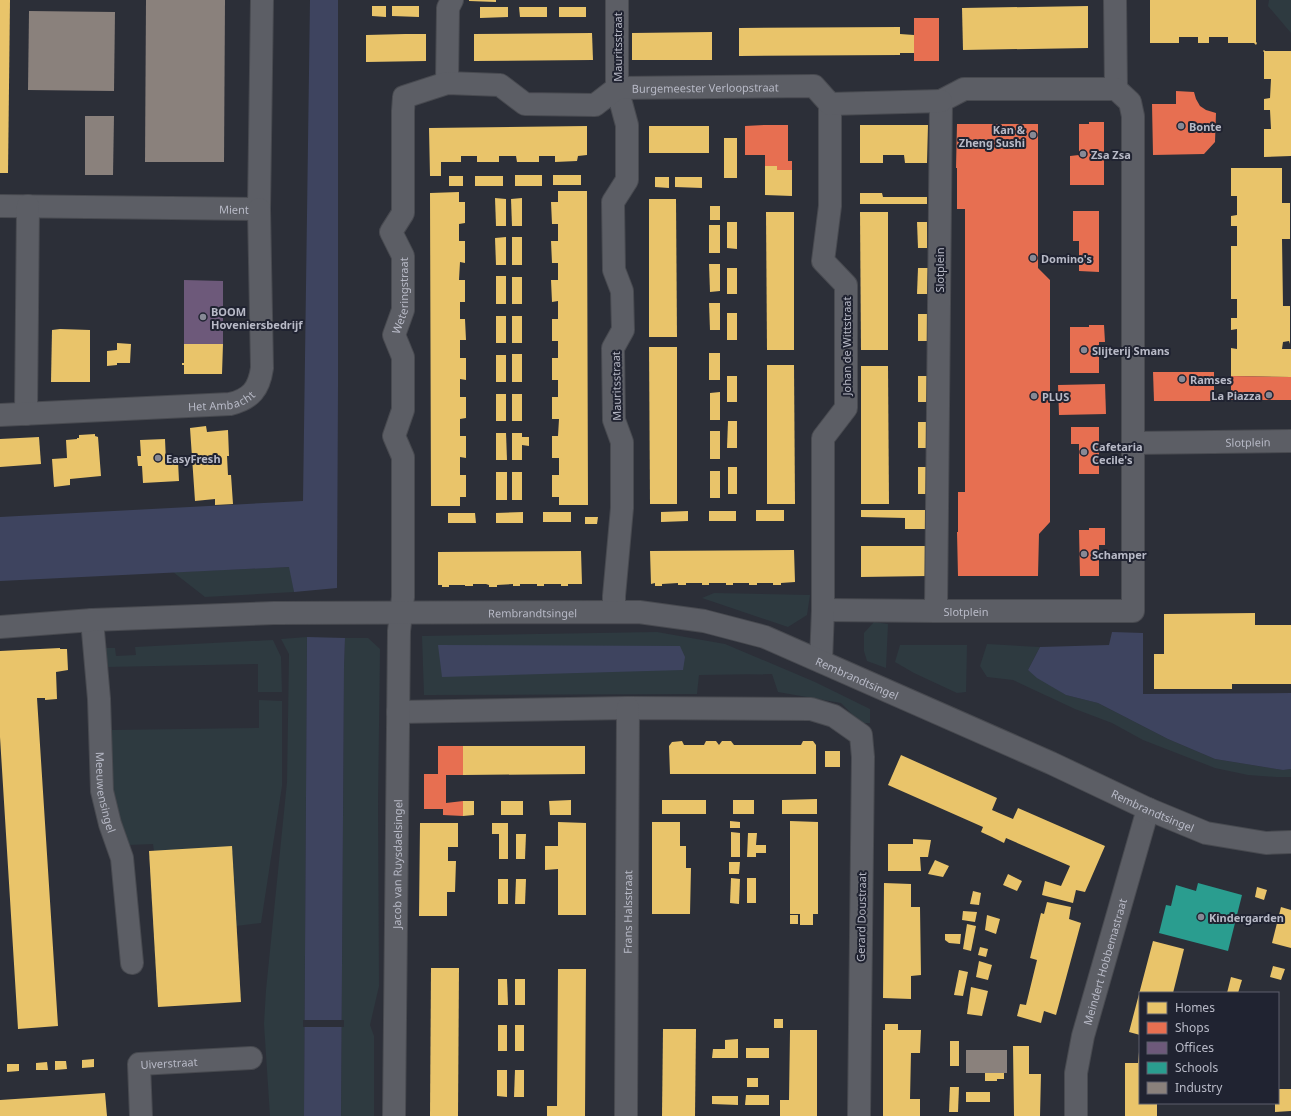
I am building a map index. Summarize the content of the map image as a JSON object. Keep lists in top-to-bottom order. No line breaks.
{"streets":{"street":["Mauritsstraat","Burgemeester Verloopstraat","Mient","Slotplein","Weteringstraat","Johan de Wittstraat","Het Ambacht","Rembrandtsingel","Meeuwensingel","Jacob van Ruysdaelsingel","Frans Halsstraat","Gerard Doustraat","Meindert Hobbemastraat","Uiverstraat"]},"crossings":[["Mauritsstraat","Burgemeester Verloopstraat"],["Mauritsstraat","Rembrandtsingel"],["Burgemeester Verloopstraat","Weteringstraat"],["Burgemeester Verloopstraat","Johan de Wittstraat"],["Mient","Het Ambacht"],["Weteringstraat","Rembrandtsingel"],["Weteringstraat","Jacob van Ruysdaelsingel"],["Johan de Wittstraat","Rembrandtsingel"],["Rembrandtsingel","Jacob van Ruysdaelsingel"],["Rembrandtsingel","Meindert Hobbemastraat"],["Frans Halsstraat","Gerard Doustraat"]],"places":["Bonte","Kan & Zheng Sushi","Zsa Zsa","Domino's","BOOM Hoveniersbedrijf","Slijterij Smans","Ramses","La Piazza","PLUS","Cafetaria Cecile's","EasyFresh","Schamper","Kindergarden"],"legend":["Homes","Shops","Offices","Schools","Industry"]}
